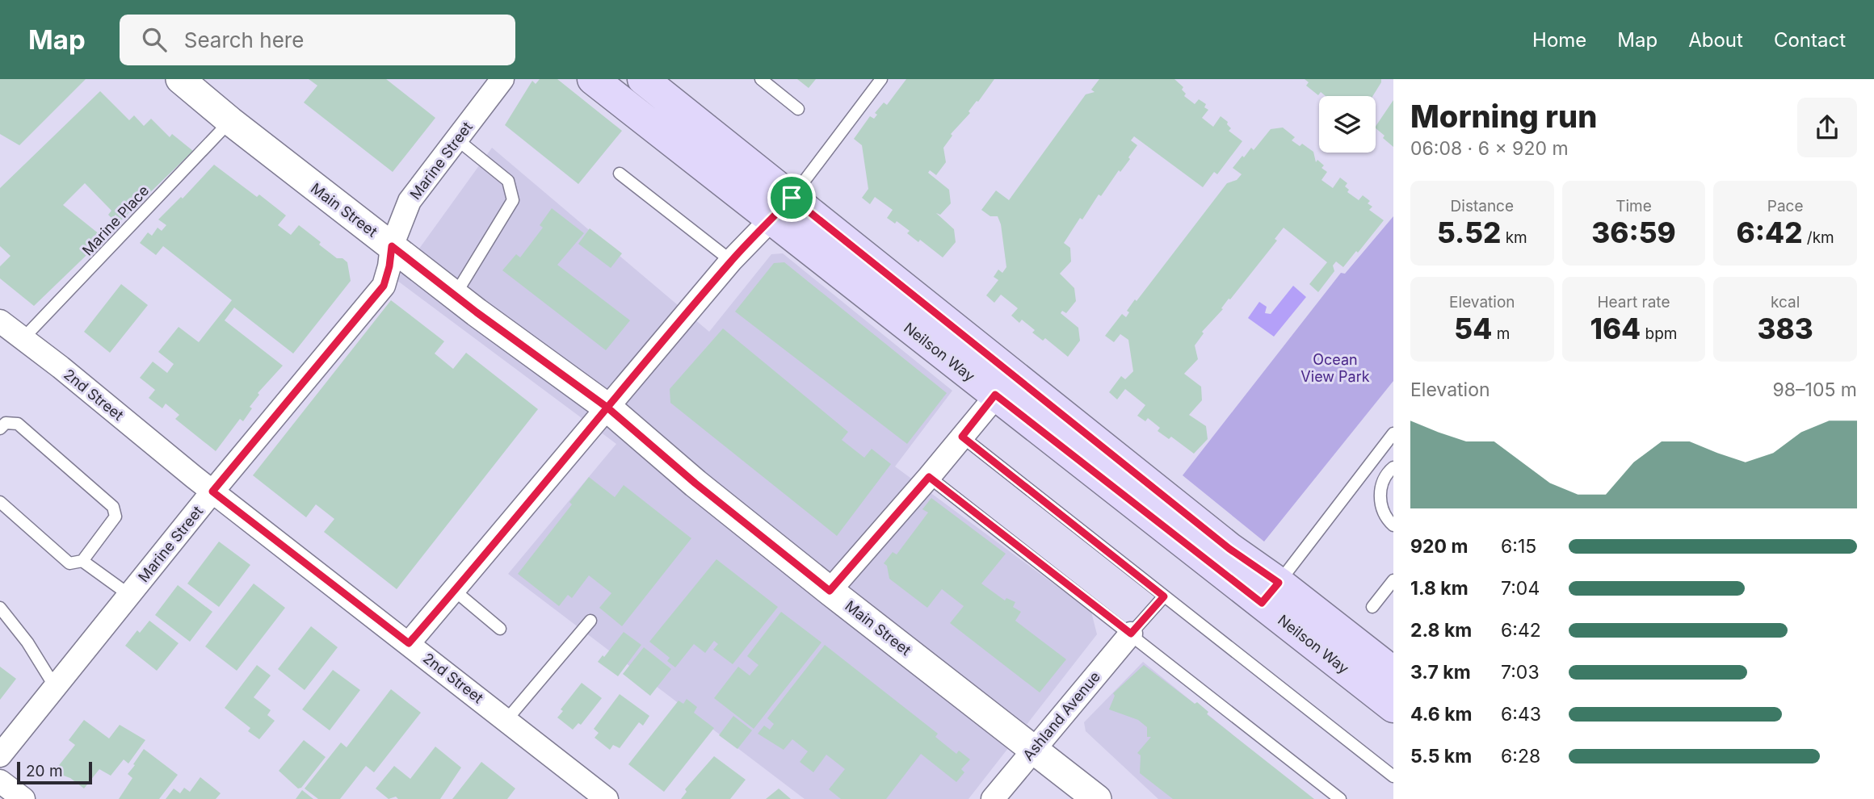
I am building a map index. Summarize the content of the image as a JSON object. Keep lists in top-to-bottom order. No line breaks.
{"streets":{"main road":["Neilson Way"],"street":["Marine Street","Main Street","2nd Street","Ashland Avenue"],"lane":["Marine Place"]},"crossings":[["Marine Street","Main Street"],["Marine Street","2nd Street"],["Main Street","Marine Place"],["Main Street","Ashland Avenue"],["Marine Place","2nd Street"]],"parks":["Ocean View Park"],"scale_bar":"20 m","page":{"header":"Map","search":"Search here","nav":["Home","Map","About","Contact"],"heading":["Morning run","06:08 · 6 × 920 m"],"stats":[["Distance","5.52 km"],["Time","36:59"],["Pace","6:42 /km"],["Elevation","54 m"],["Heart rate","164 bpm"],["kcal","383"]],"chart":["Elevation","98–105 m"],"list":[{"name":"920 m","note":"6:15"},{"name":"1.8 km","note":"7:04"},{"name":"2.8 km","note":"6:42"},{"name":"3.7 km","note":"7:03"},{"name":"4.6 km","note":"6:43"},{"name":"5.5 km","note":"6:28"}],"scale":"20 m"}}
